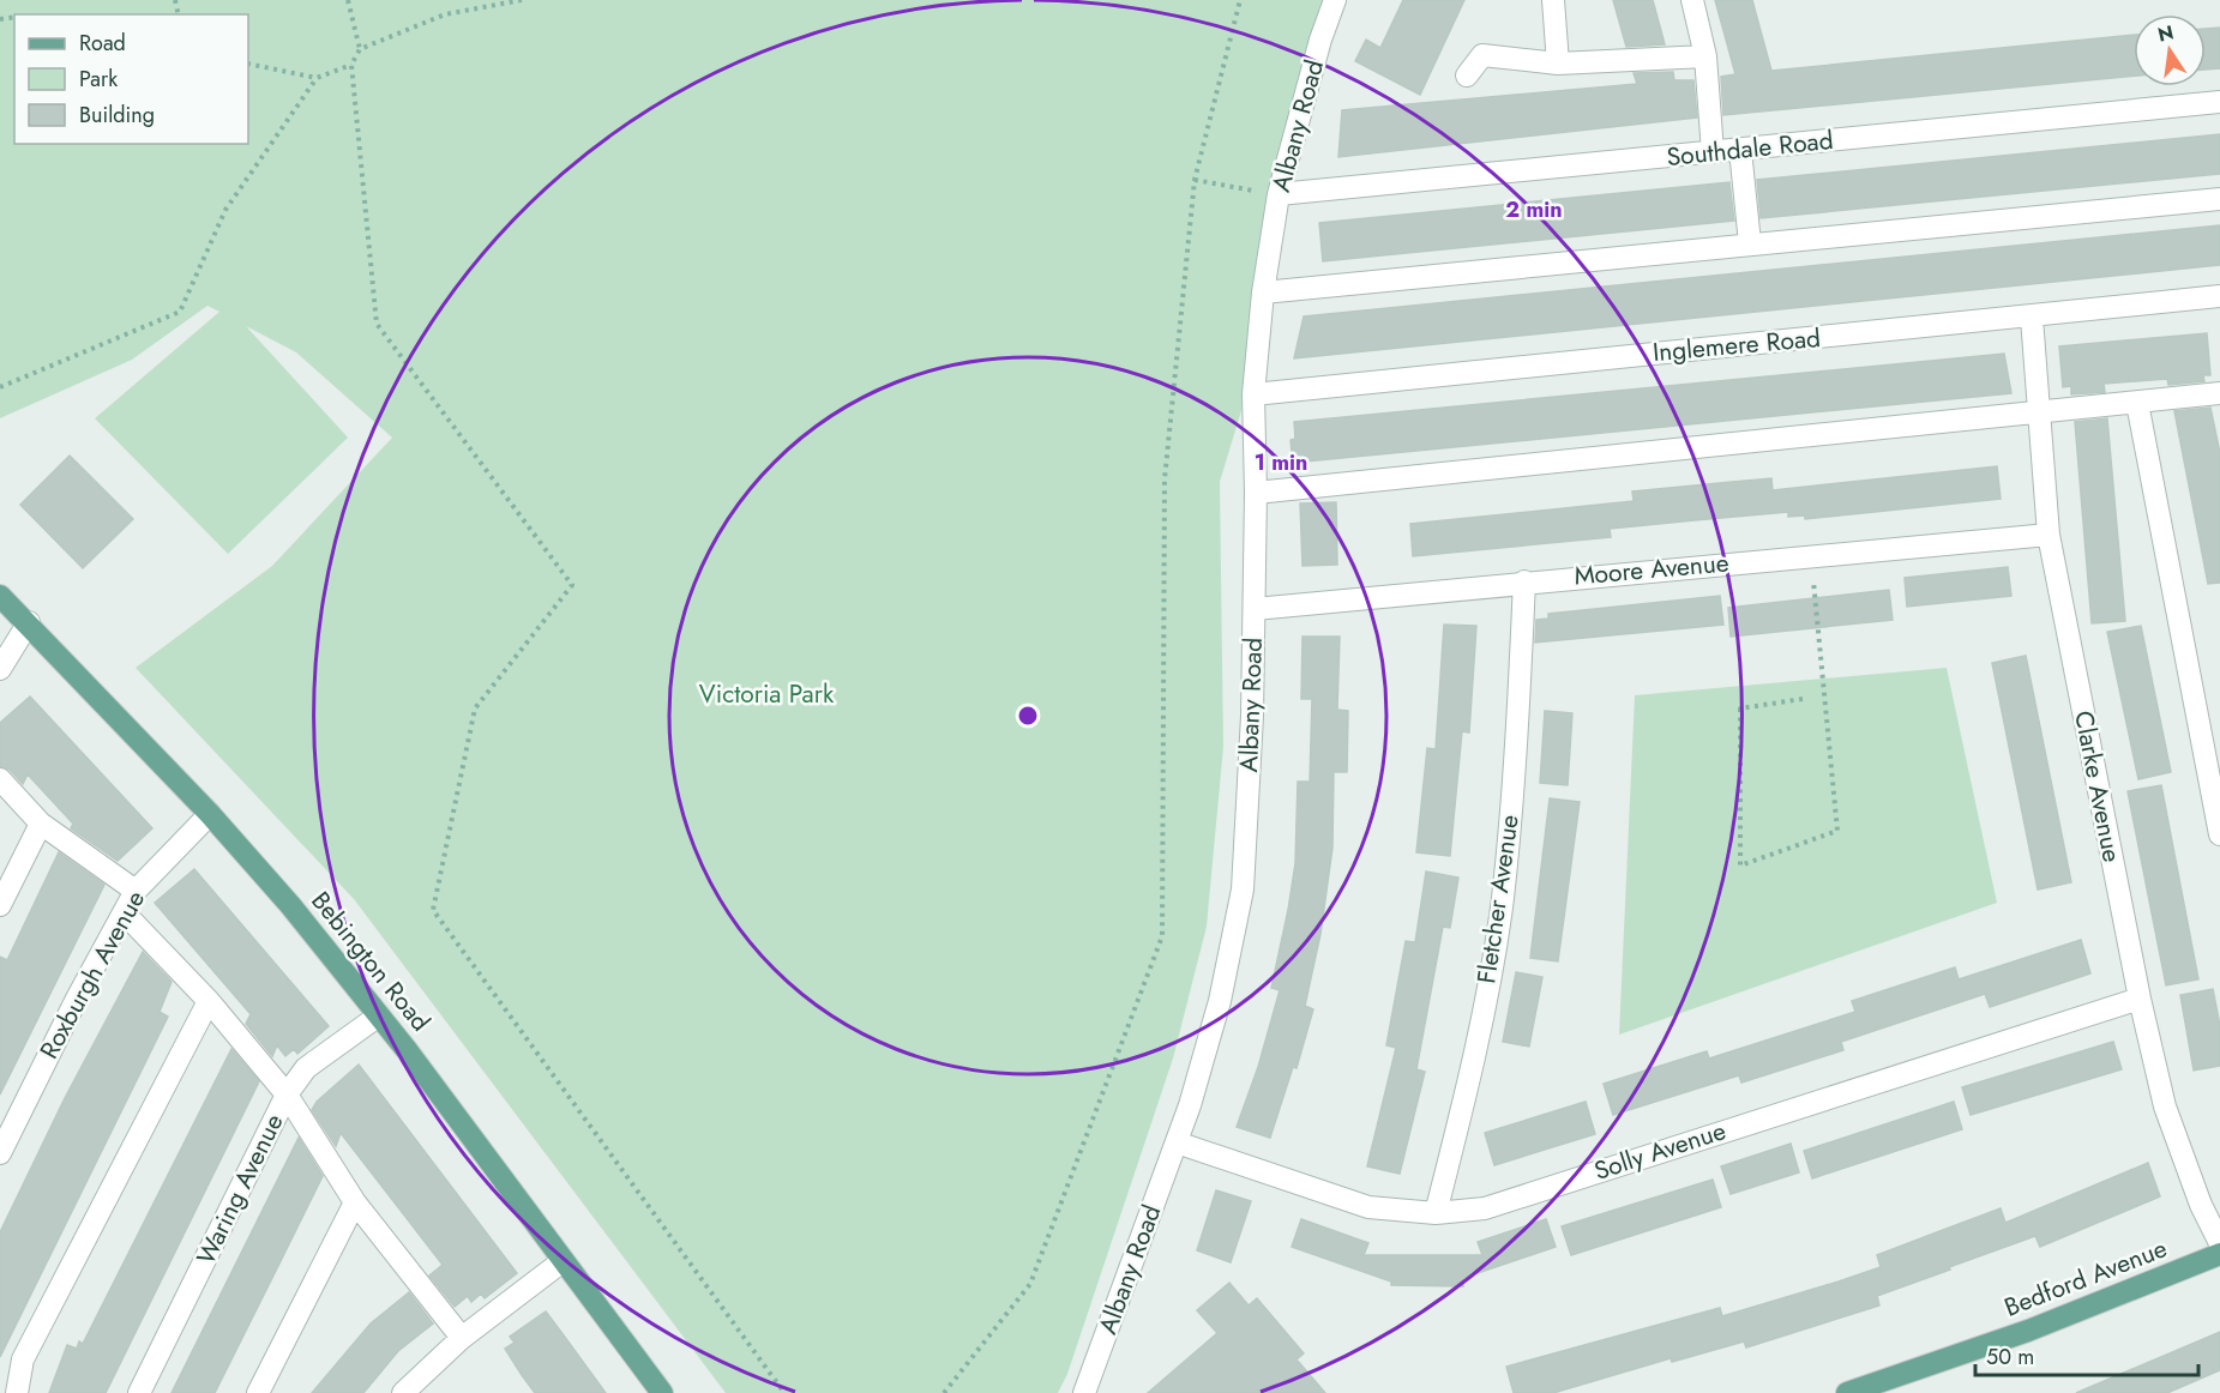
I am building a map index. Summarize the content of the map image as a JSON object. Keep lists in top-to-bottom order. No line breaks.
{"streets":{"main road":["Bebington Road","Bedford Avenue"],"street":["Albany Road","Southdale Road","Inglemere Road","Moore Avenue","Clarke Avenue","Fletcher Avenue","Roxburgh Avenue","Solly Avenue","Waring Avenue"]},"crossings":[["Albany Road","Southdale Road"],["Albany Road","Inglemere Road"],["Albany Road","Moore Avenue"],["Albany Road","Solly Avenue"],["Inglemere Road","Clarke Avenue"],["Moore Avenue","Clarke Avenue"],["Moore Avenue","Fletcher Avenue"],["Clarke Avenue","Solly Avenue"],["Fletcher Avenue","Solly Avenue"],["Bebington Road","Roxburgh Avenue"],["Bebington Road","Waring Avenue"]],"parks":["Victoria Park"],"legend":["Road","Park","Building"],"scale_bar":"50 m","north":"top","rings":["2 min","1 min"]}
